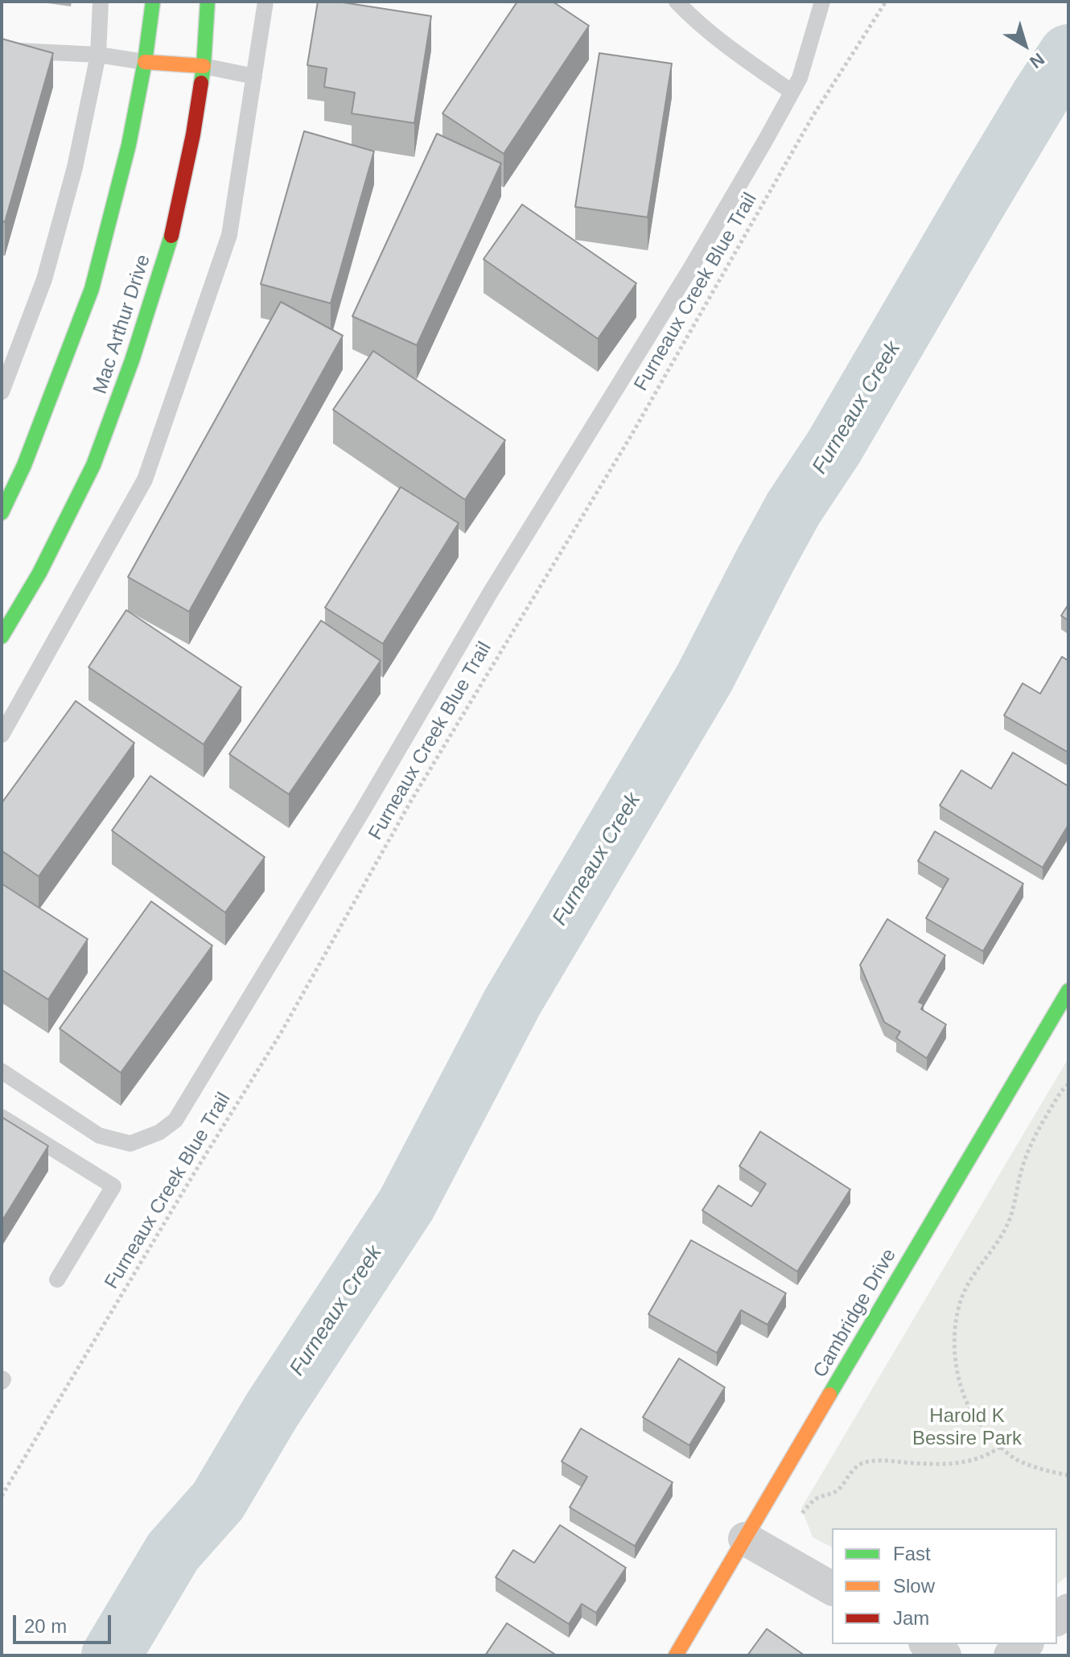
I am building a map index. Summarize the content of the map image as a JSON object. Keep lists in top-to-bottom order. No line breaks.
{"streets":{"street":["Mac Arthur Drive","Cambridge Drive"],"path":["Furneaux Creek Blue Trail"]},"water":["Furneaux Creek"],"parks":["Harold K Bessire Park"],"legend":["Fast","Slow","Jam"],"scale_bar":"20 m","north":"bottom right"}
